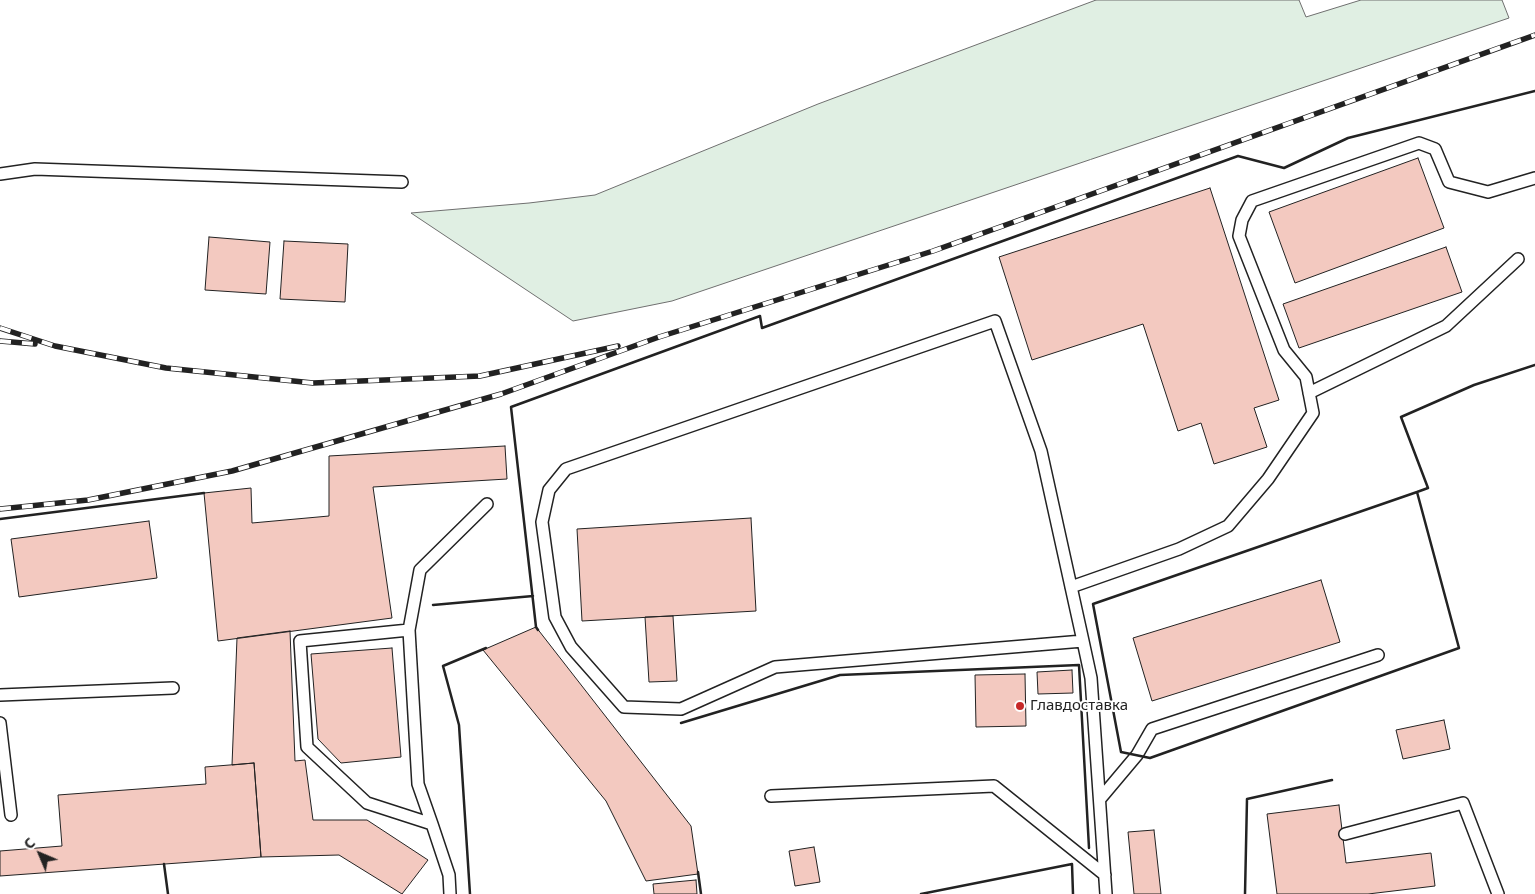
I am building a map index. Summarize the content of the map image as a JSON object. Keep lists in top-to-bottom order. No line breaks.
{"places":["Главдоставка"],"north":"top left"}
